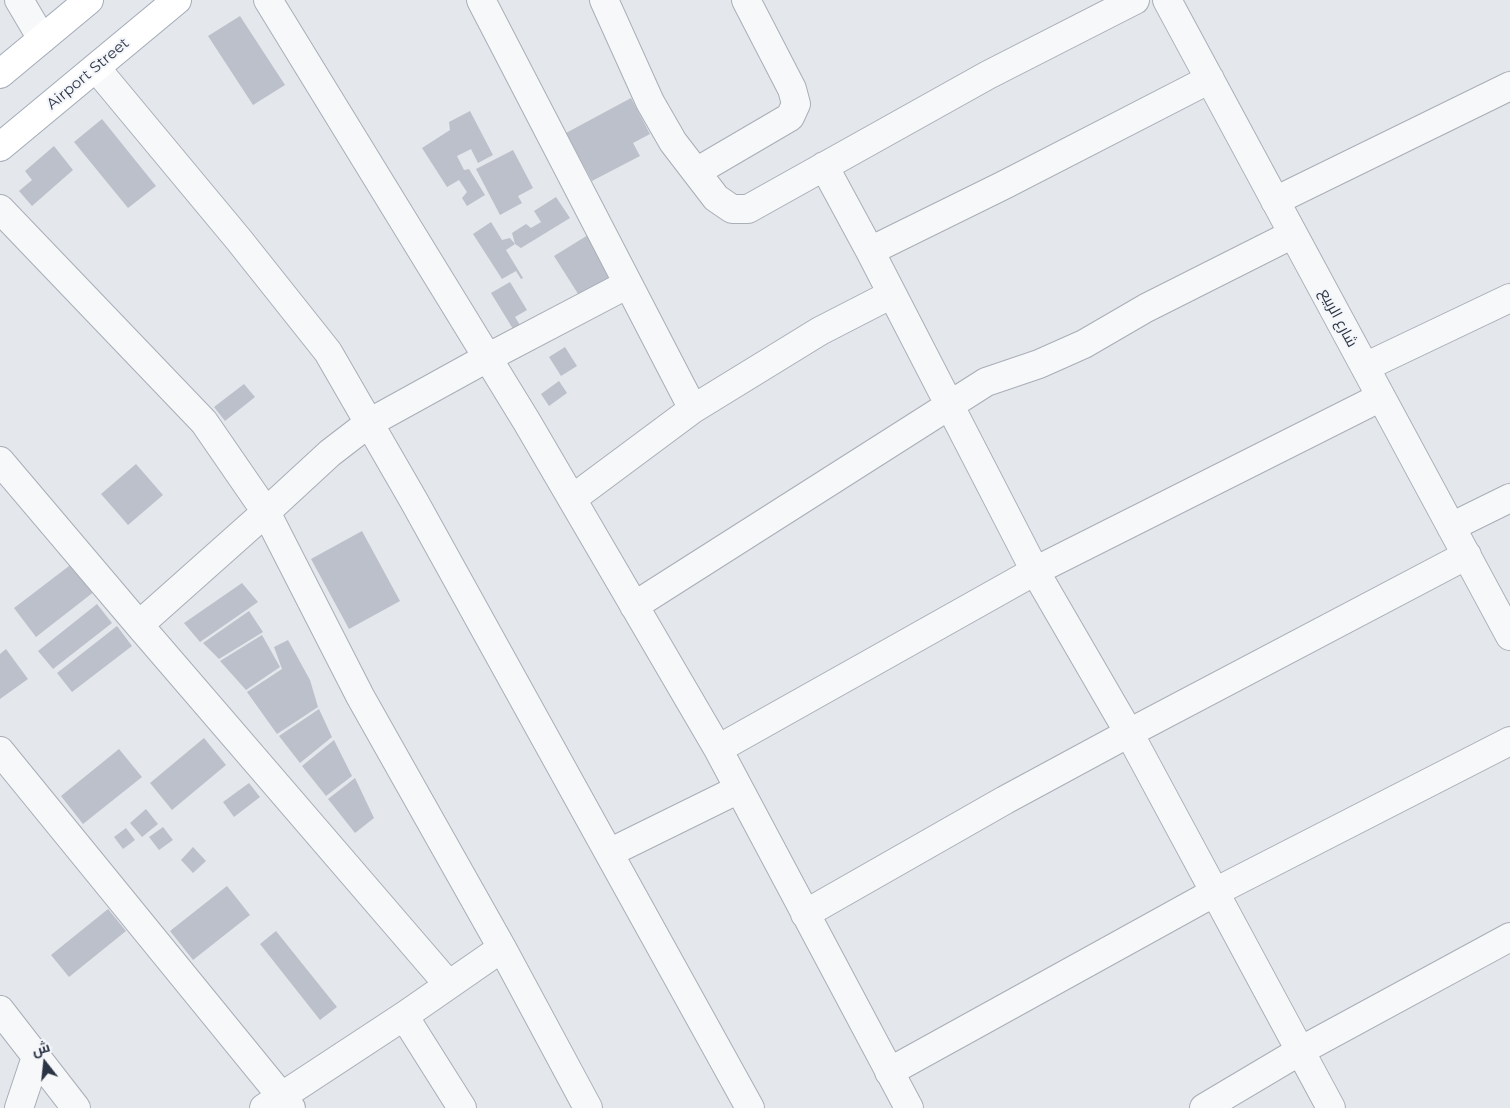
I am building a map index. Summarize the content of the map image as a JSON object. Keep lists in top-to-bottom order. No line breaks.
{"streets":{"main road":["Airport Street"],"street":["شارع الربيع"]},"north":"top"}
